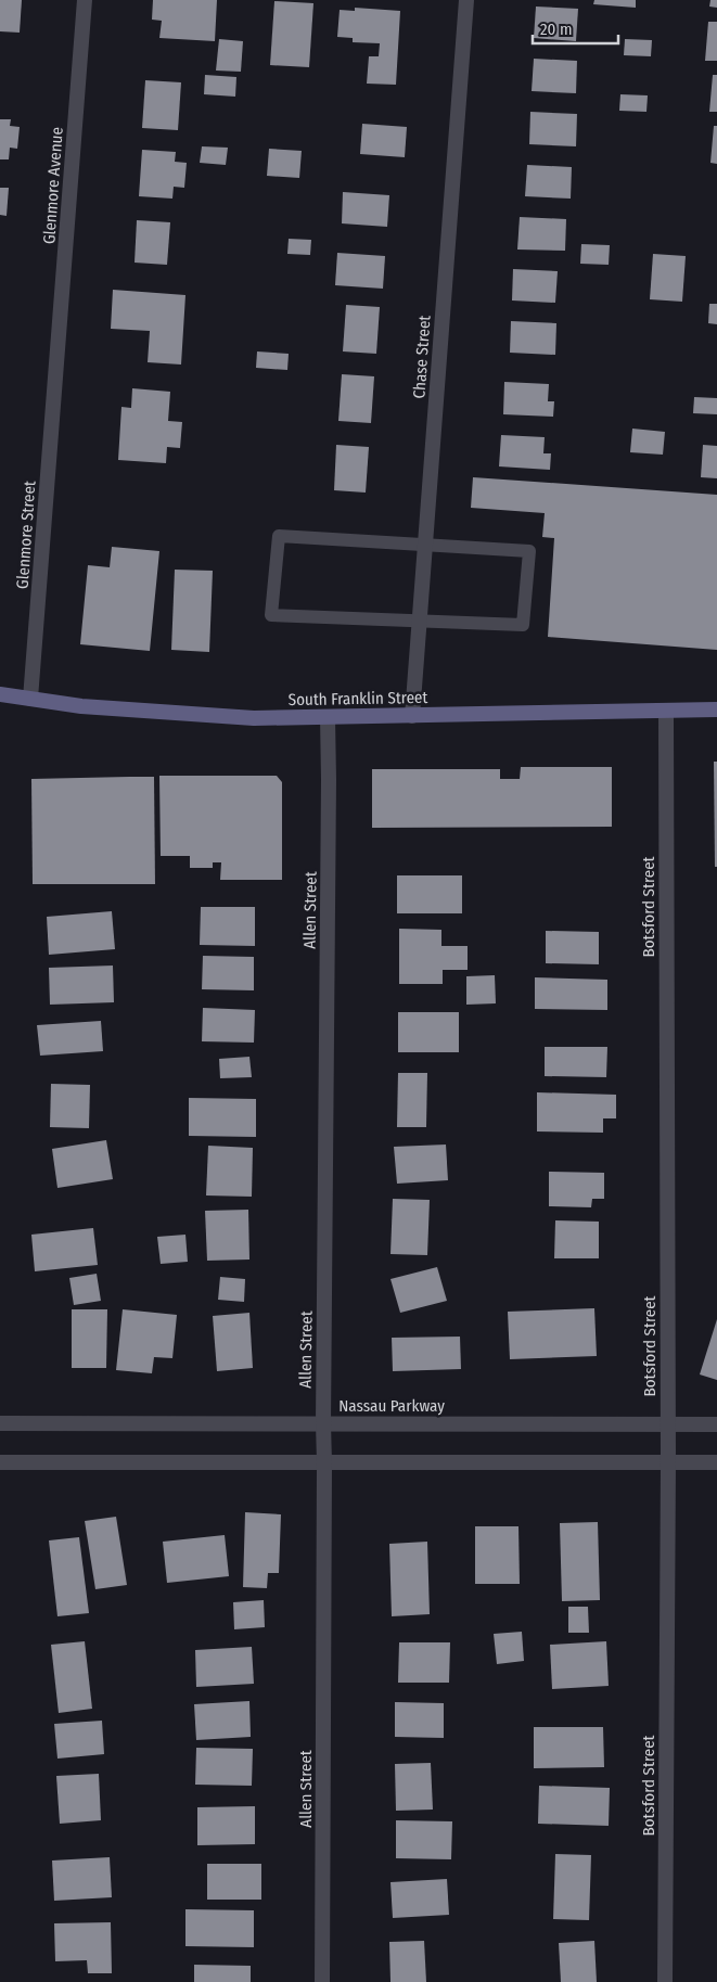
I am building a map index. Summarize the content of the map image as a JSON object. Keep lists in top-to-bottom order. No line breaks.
{"streets":{"main road":["South Franklin Street"],"street":["Glenmore Avenue","Chase Street","Glenmore Street","Botsford Street","Allen Street","Nassau Parkway"]},"crossings":[["Glenmore Avenue","Glenmore Street"],["Chase Street","South Franklin Street"],["Glenmore Street","South Franklin Street"],["South Franklin Street","Botsford Street"],["South Franklin Street","Allen Street"],["Botsford Street","Nassau Parkway"],["Allen Street","Nassau Parkway"]],"scale_bar":"20 m"}
